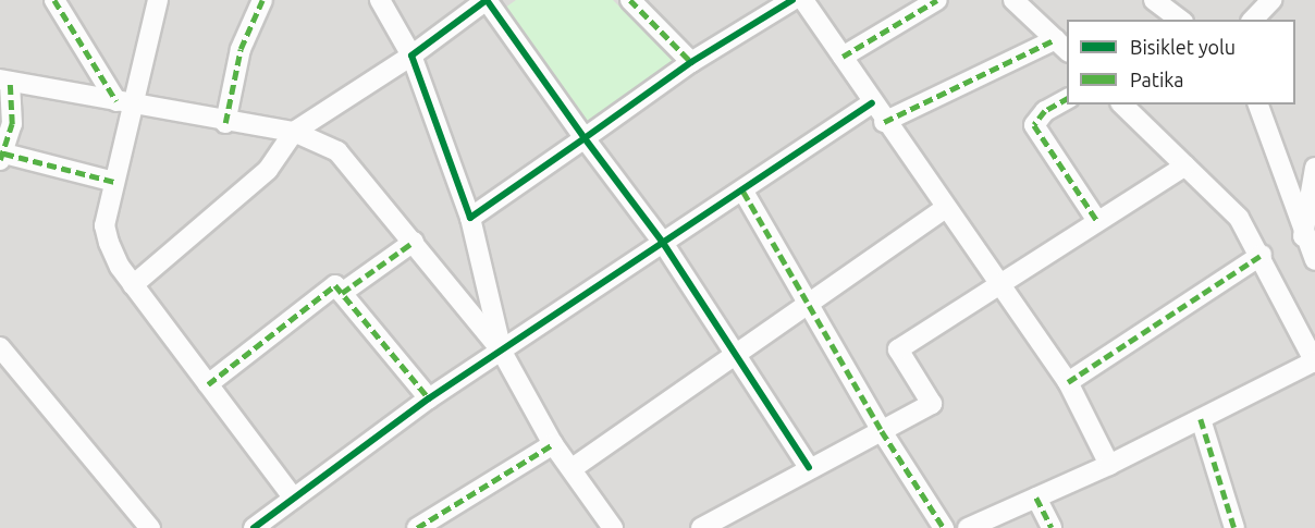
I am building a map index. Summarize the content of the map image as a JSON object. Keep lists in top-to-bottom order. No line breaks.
{"legend":["Bisiklet yolu","Patika"]}
